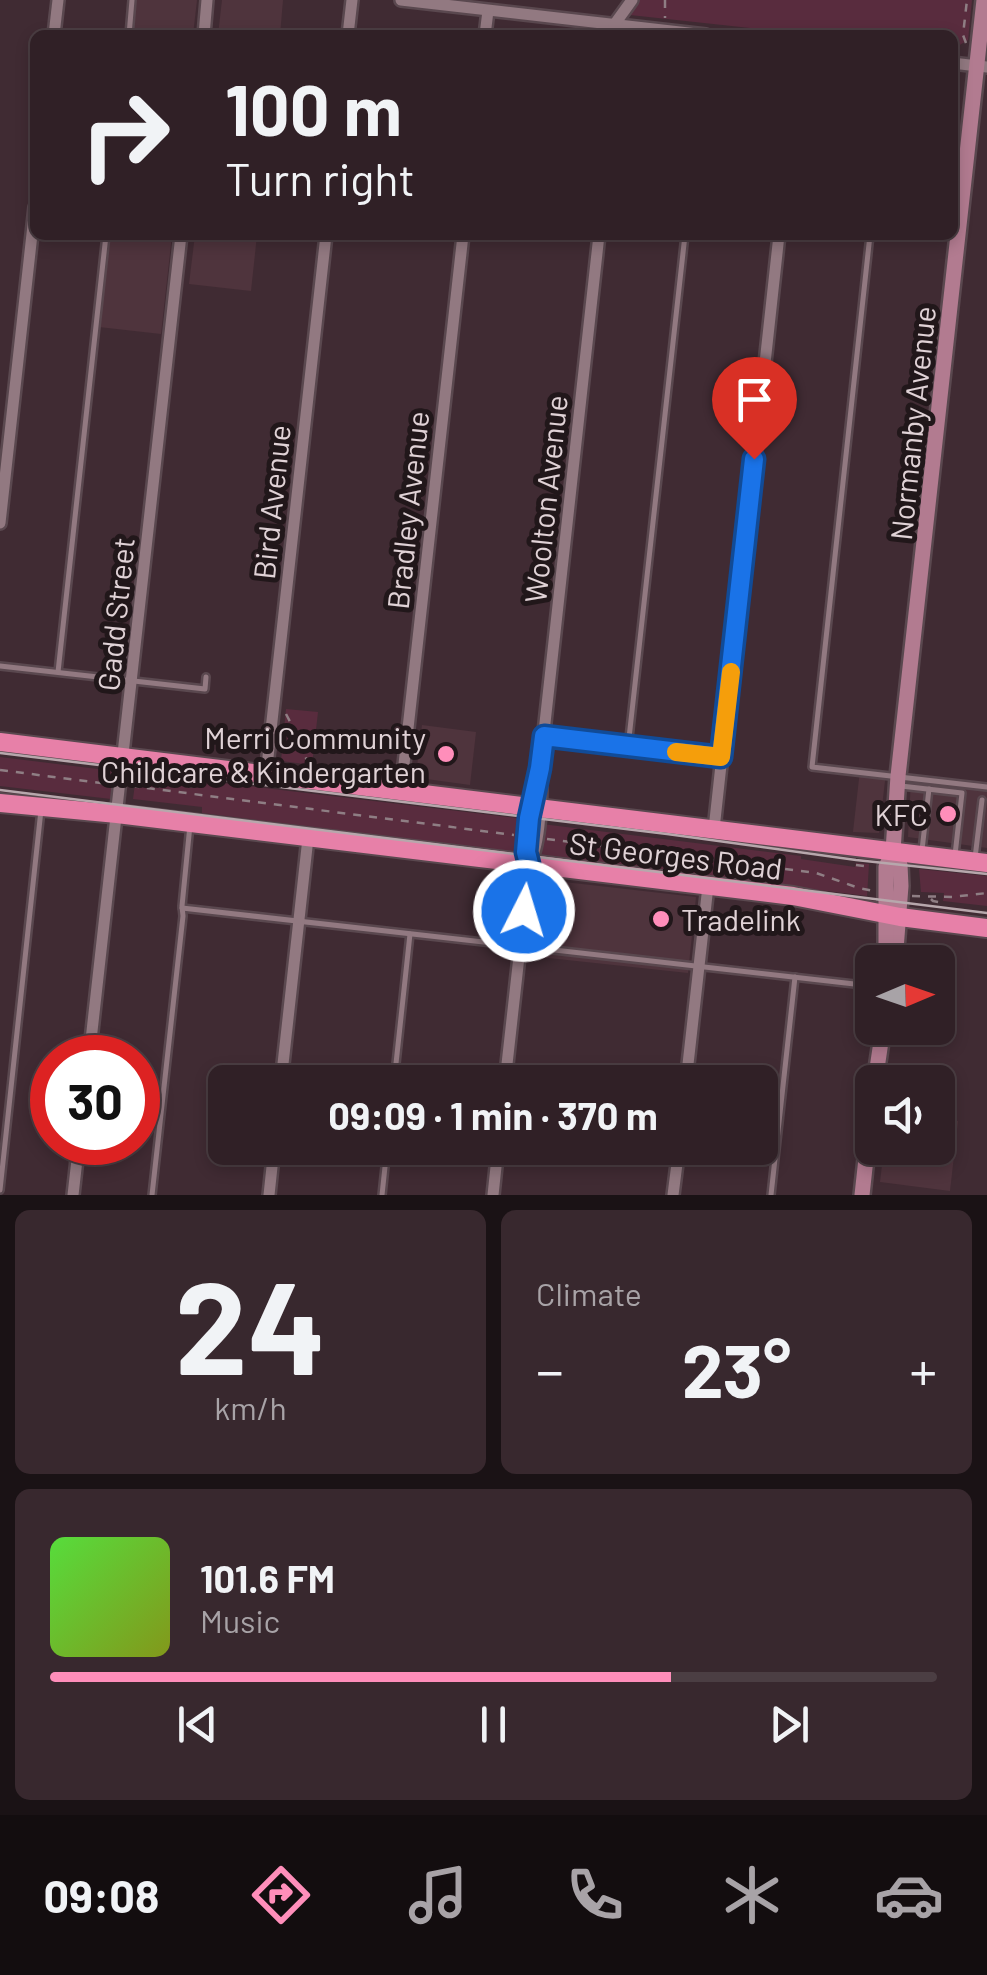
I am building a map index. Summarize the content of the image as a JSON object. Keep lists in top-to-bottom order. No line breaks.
{"streets":{"highway":["St Georges Road"],"main road":["Normanby Avenue"],"street":["Woolton Avenue","Bird Avenue","Bradley Avenue","Gadd Street"]},"crossings":[["Normanby Avenue","St Georges Road"],["Woolton Avenue","St Georges Road"],["Bird Avenue","St Georges Road"],["Bradley Avenue","St Georges Road"],["Gadd Street","St Georges Road"]],"places":["Merri Community Childcare & Kindergarten","KFC","Tradelink"],"north":"right","page":{"turn":["100 m","Turn right"],"limit":"30","trip":"09:09 · 1 min · 370 m","tile":[["24","km/h"],"Climate"],"heat":["−","23°","+"],"song":["101.6 FM","Music"],"tabs":"09:08"}}
